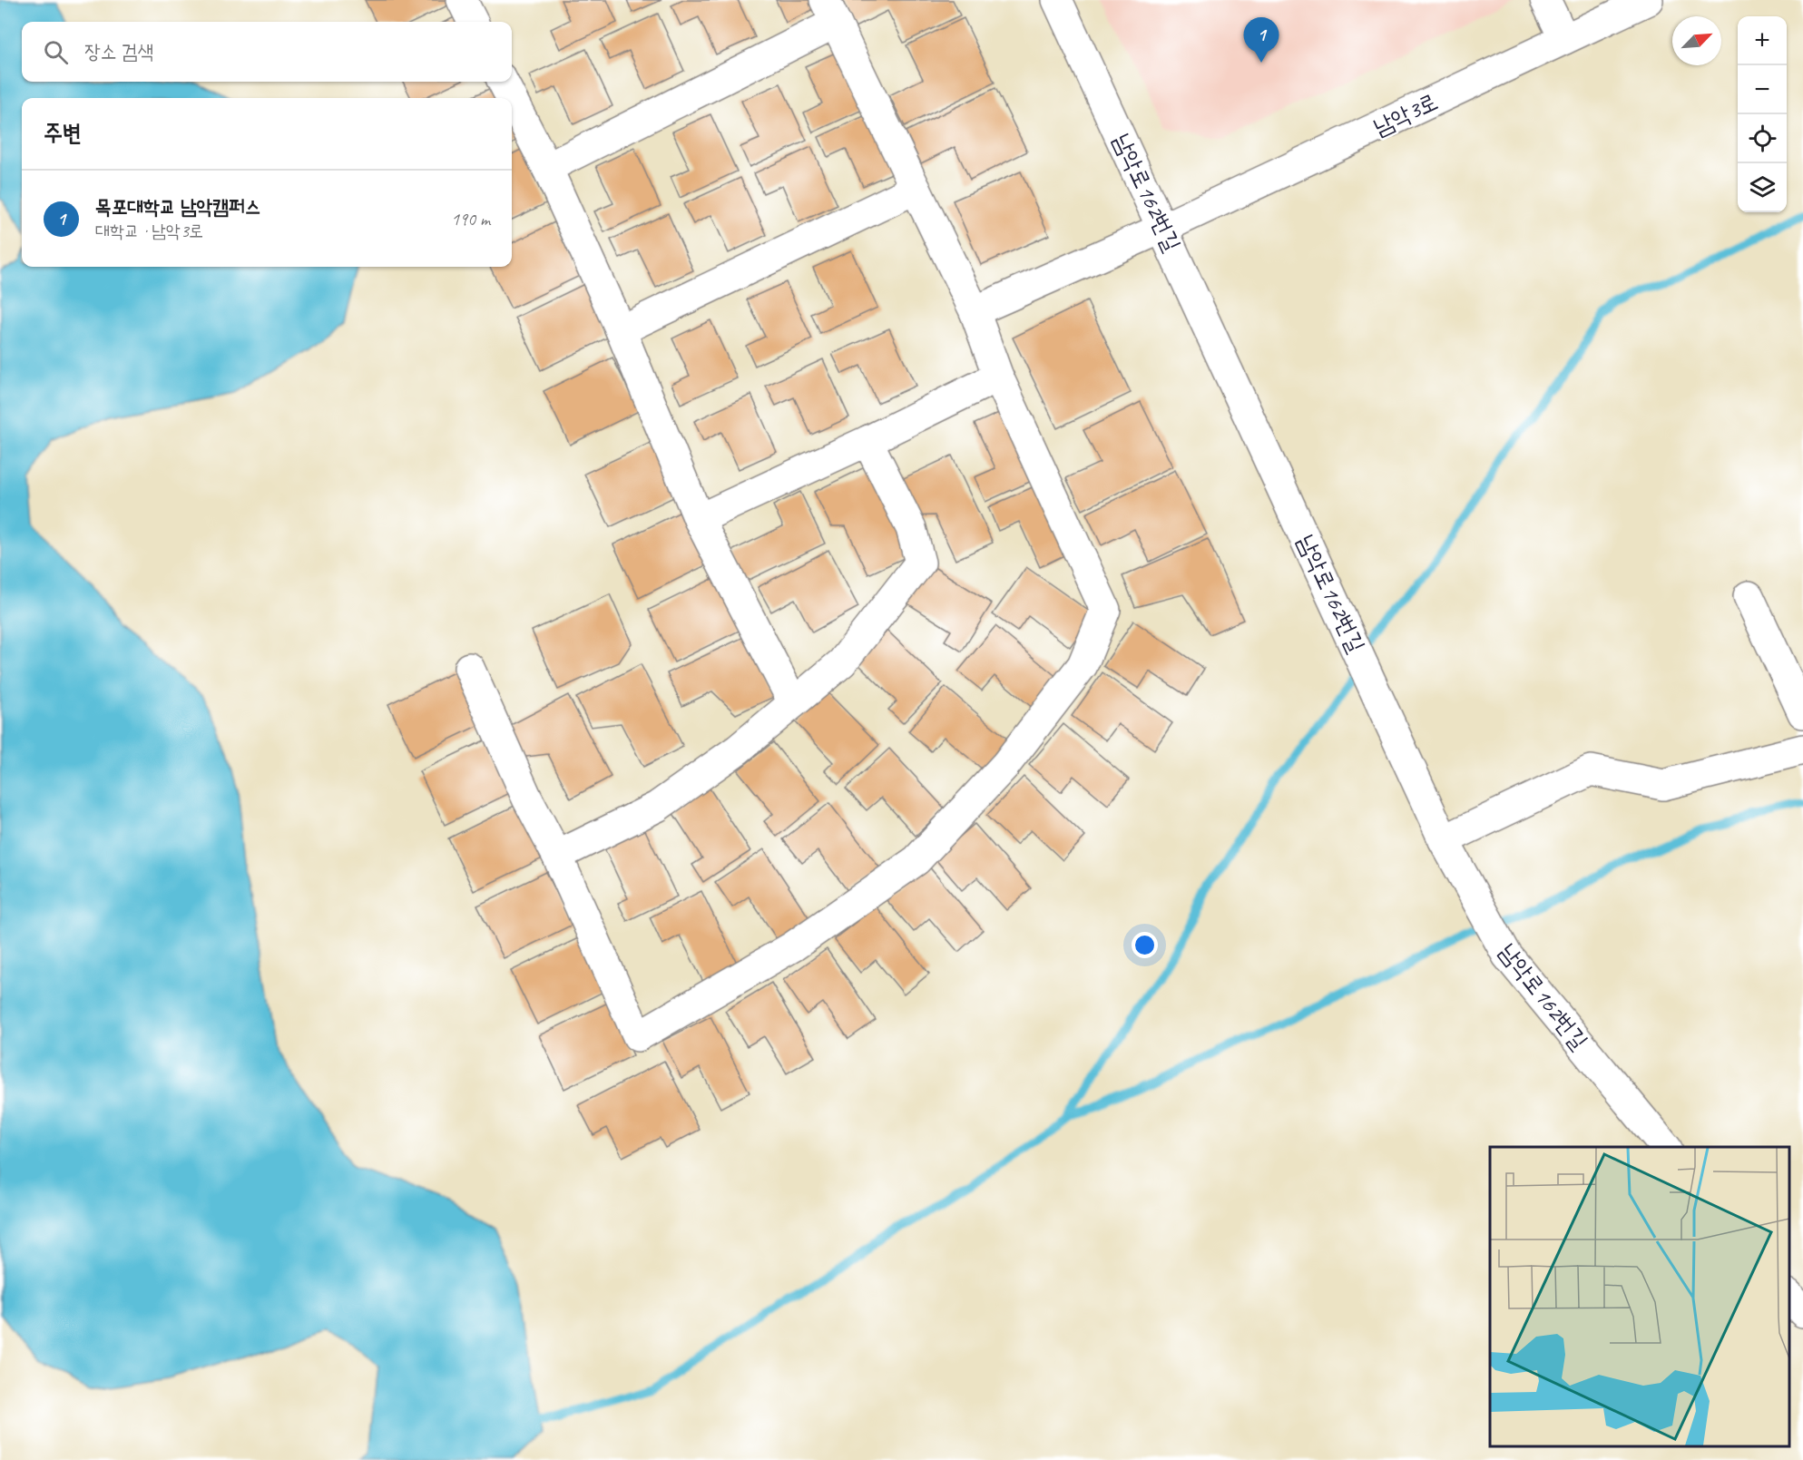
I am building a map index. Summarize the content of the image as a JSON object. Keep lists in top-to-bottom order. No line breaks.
{"streets":{"street":["남악3로","남악로162번길"]},"crossings":[["남악3로","남악로162번길"]],"north":"top right","page":{"map_buttons":["+","−"],"pins":"1","search":"장소 검색","heading":"주변","list":[{"mark":"1","name":"목포대학교 남악캠퍼스","note":"대학교 · 남악3로","value":"190 m"}]}}
